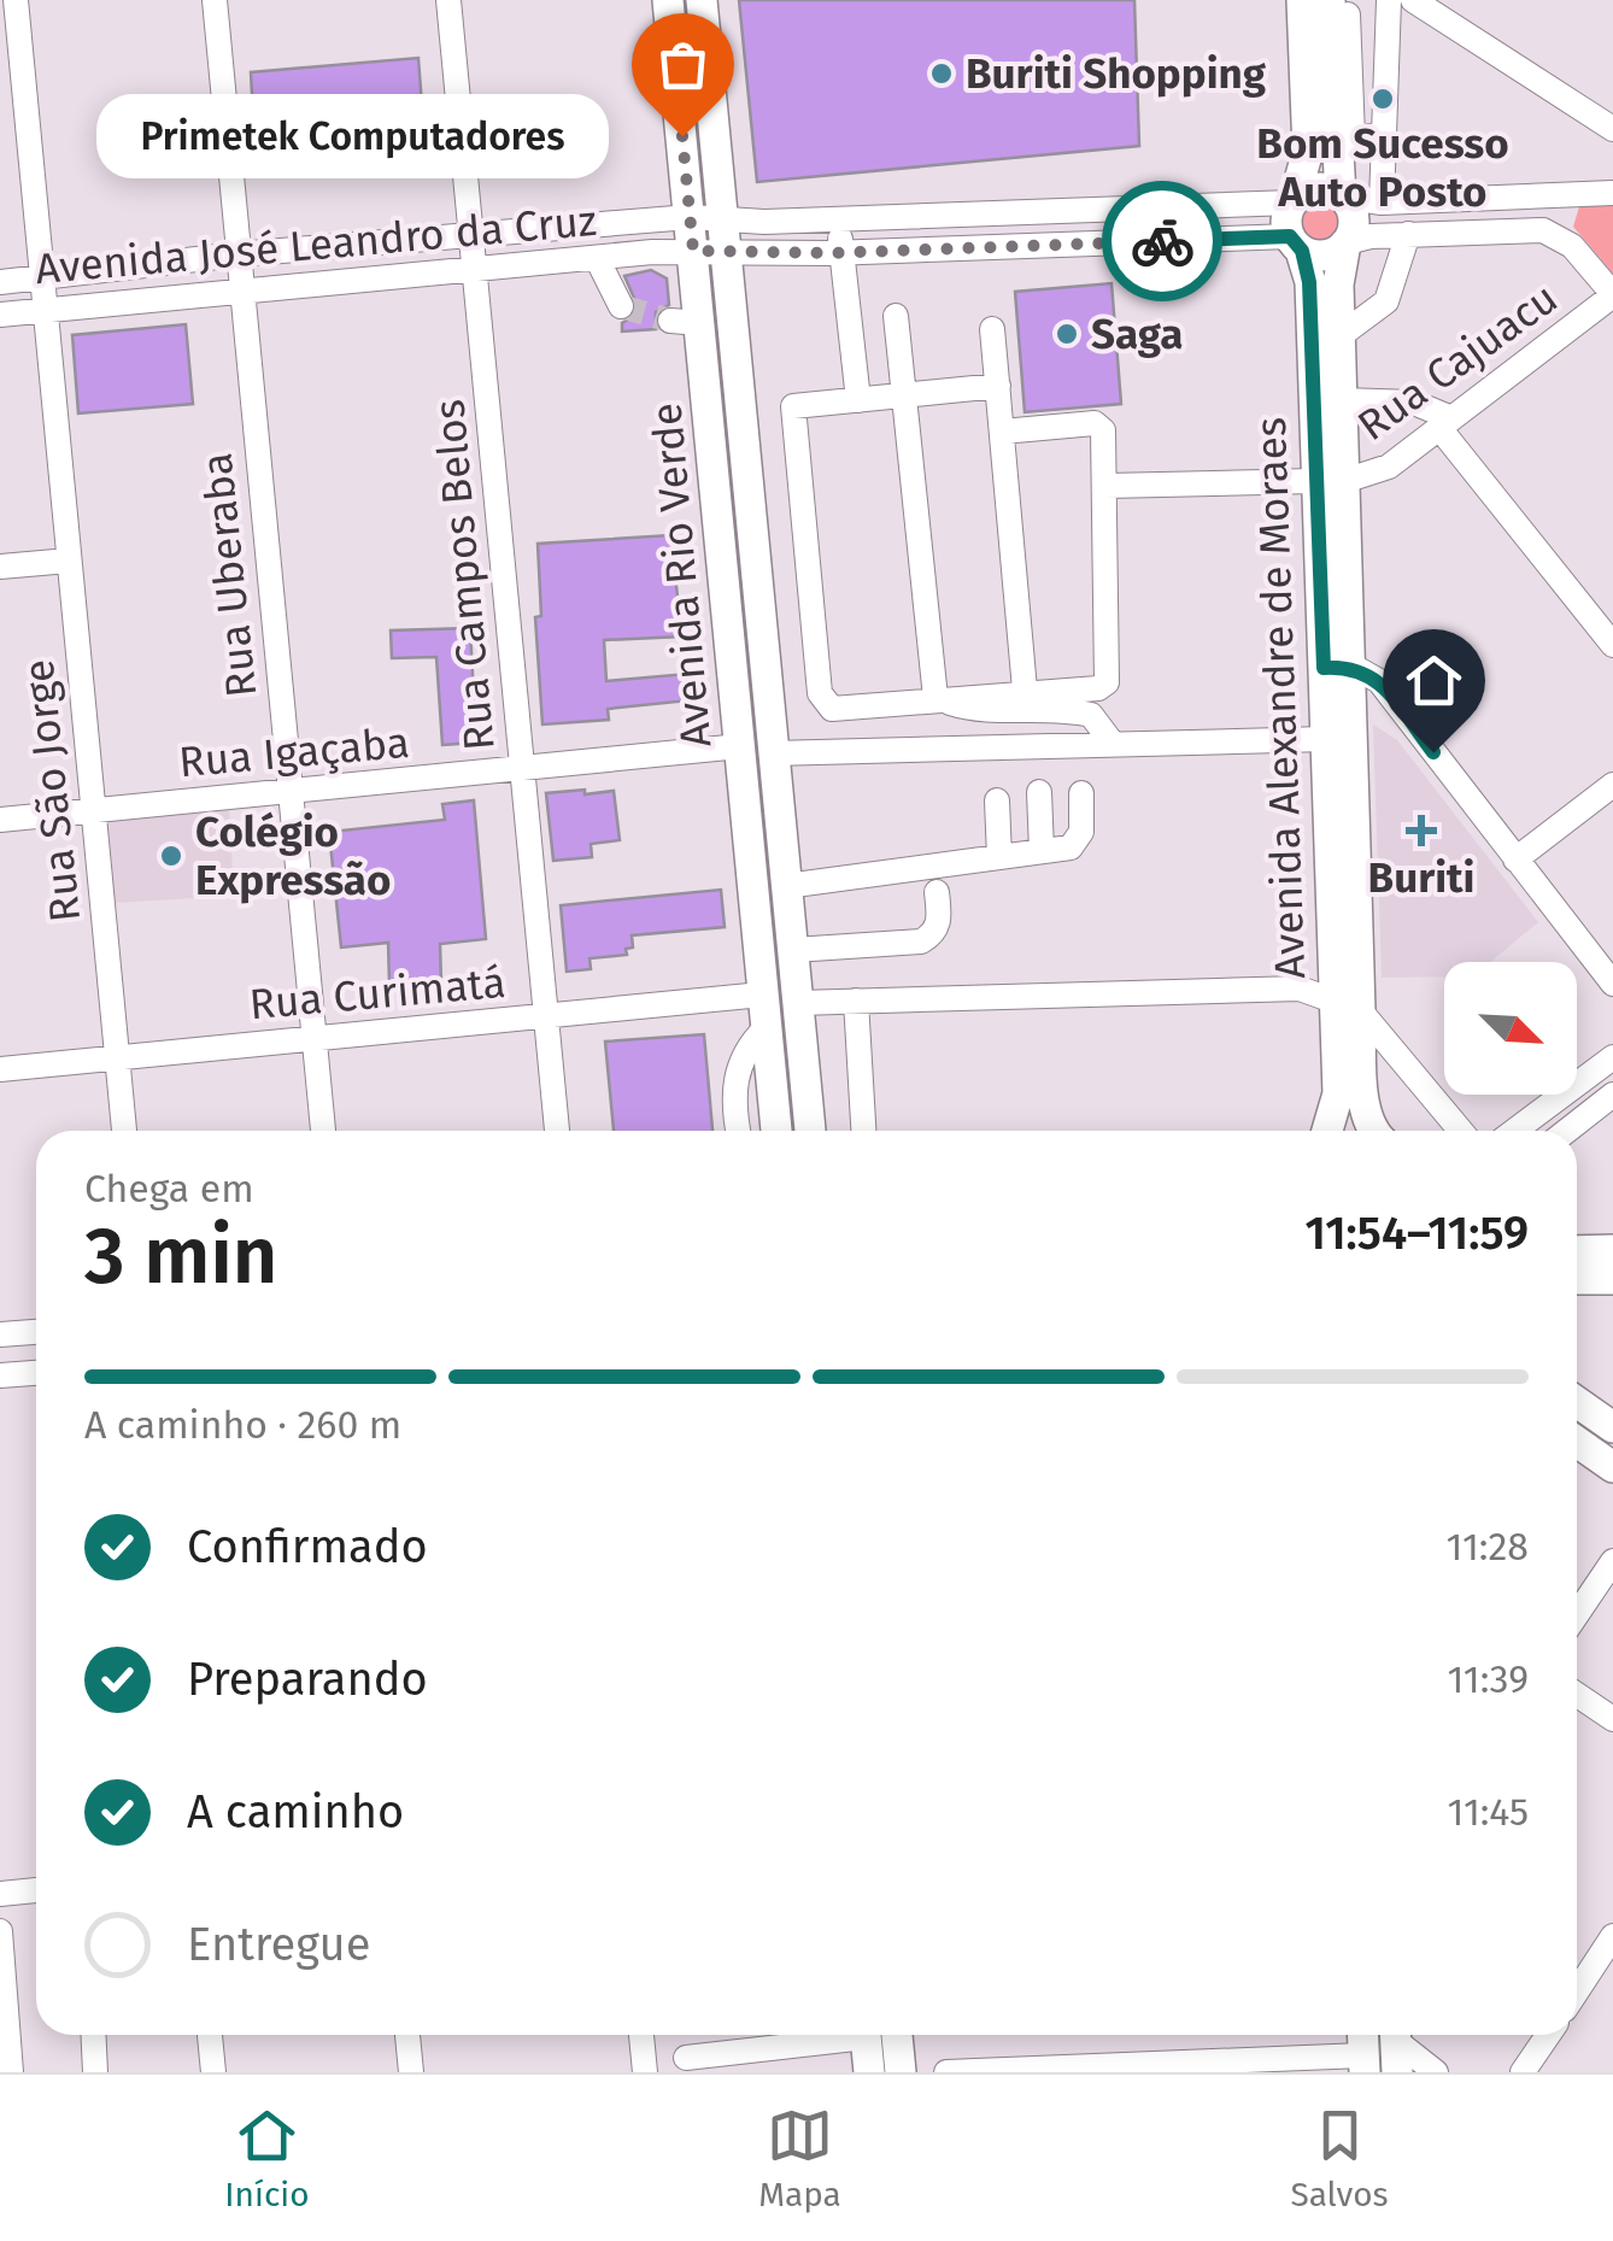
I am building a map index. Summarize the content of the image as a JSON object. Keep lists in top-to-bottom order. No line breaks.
{"streets":{"main road":["Avenida Rio Verde","Avenida Alexandre de Moraes"],"street":["Avenida José Leandro da Cruz","Rua Cajuacu","Rua Uberaba","Rua Campos Belos","Rua Igaçaba","Rua São Jorge","Rua Curimatá"]},"crossings":[["Avenida José Leandro da Cruz","Rua Uberaba"],["Avenida José Leandro da Cruz","Rua Campos Belos"],["Avenida José Leandro da Cruz","Avenida Rio Verde"],["Avenida José Leandro da Cruz","Avenida Alexandre de Moraes"],["Avenida José Leandro da Cruz","Rua São Jorge"],["Rua Cajuacu","Avenida Alexandre de Moraes"],["Rua Uberaba","Rua Igaçaba"],["Rua Uberaba","Rua Curimatá"],["Rua Campos Belos","Rua Igaçaba"],["Rua Campos Belos","Rua Curimatá"],["Avenida Rio Verde","Rua Igaçaba"],["Avenida Rio Verde","Rua Curimatá"],["Rua Igaçaba","Rua São Jorge"],["Rua São Jorge","Rua Curimatá"]],"places":{"other":["Buriti Shopping","Bom Sucesso Auto Posto","Primetek Computadores","Saga","Colégio Expressão"],"health":["Buriti"]},"north":"bottom right","page":{"bubble":"Primetek Computadores","heading":["3 min","Chega em","11:54–11:59"],"bar":"A caminho · 260 m","list":[["Confirmado","11:28"],["Preparando","11:39"],["A caminho","11:45"],"Entregue"],"tabs":["Início","Mapa","Salvos"]}}
